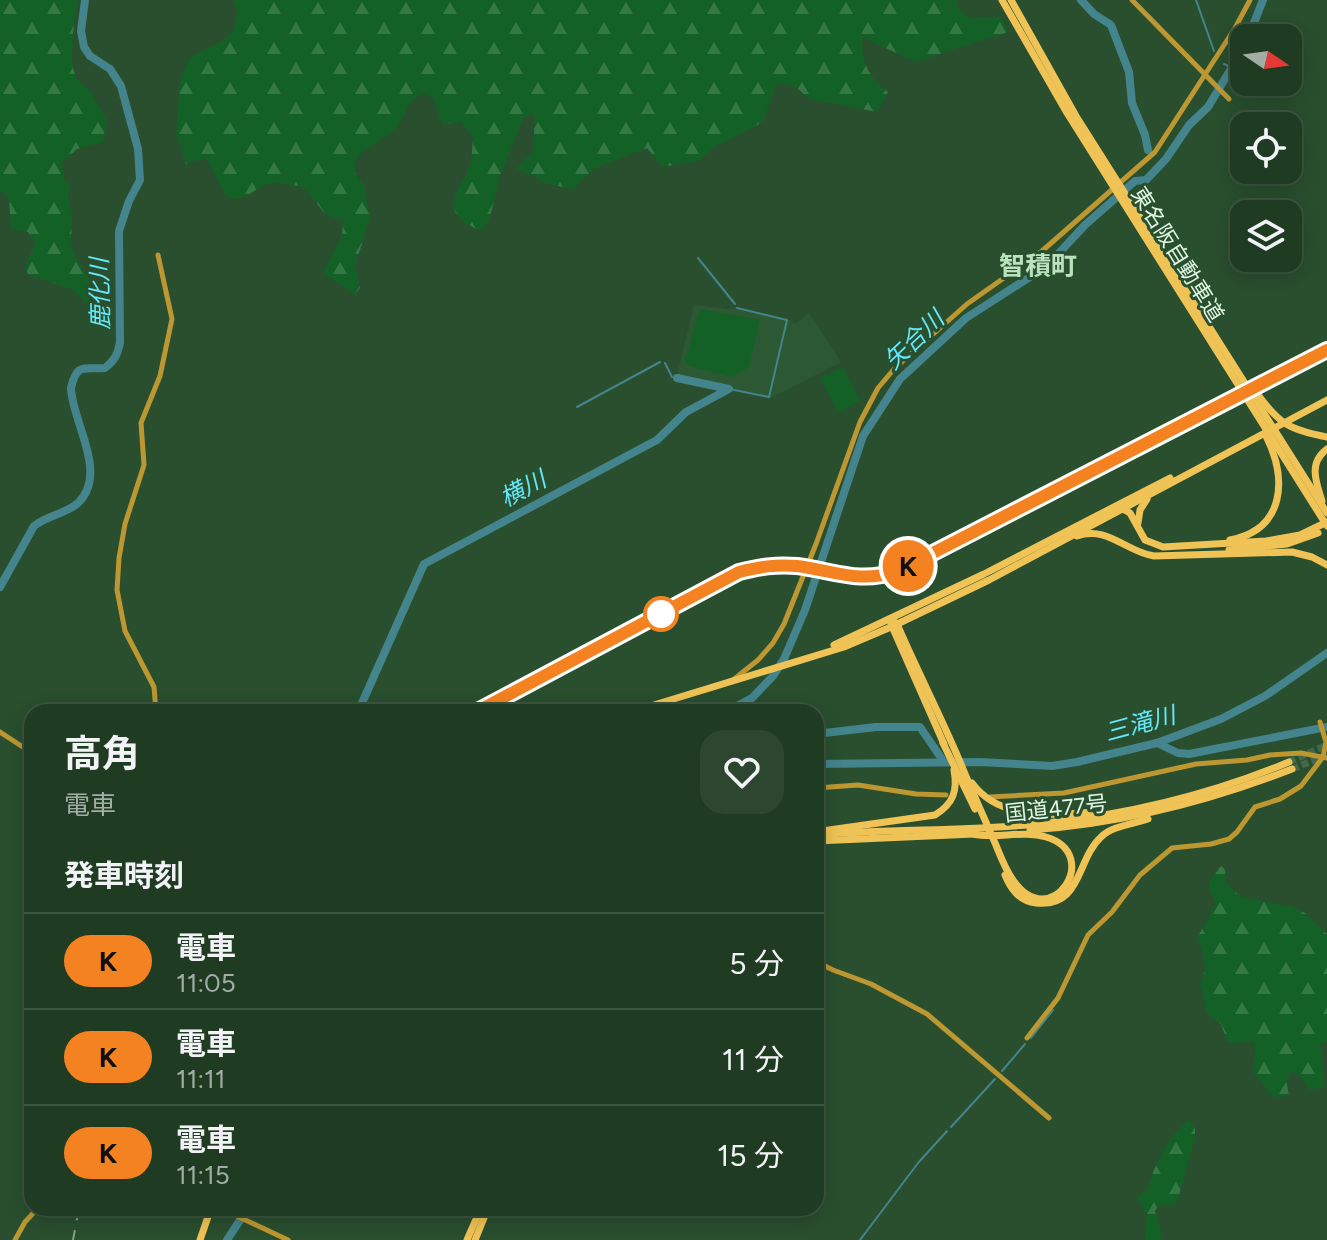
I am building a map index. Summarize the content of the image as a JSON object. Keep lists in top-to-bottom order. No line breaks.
{"streets":{"highway":["東名阪自動車道","国道477号"]},"districts":["智積町"],"water":["鹿化川","矢合川","横川","三滝川"],"north":"right","page":{"on_map":"K","heading":[["高角","電車"],"発車時刻"],"list":[{"mark":"K","name":"電車","note":"11:05","value":"5 分"},{"mark":"K","name":"電車","note":"11:11","value":"11 分"},{"mark":"K","name":"電車","note":"11:15","value":"15 分"}]}}
